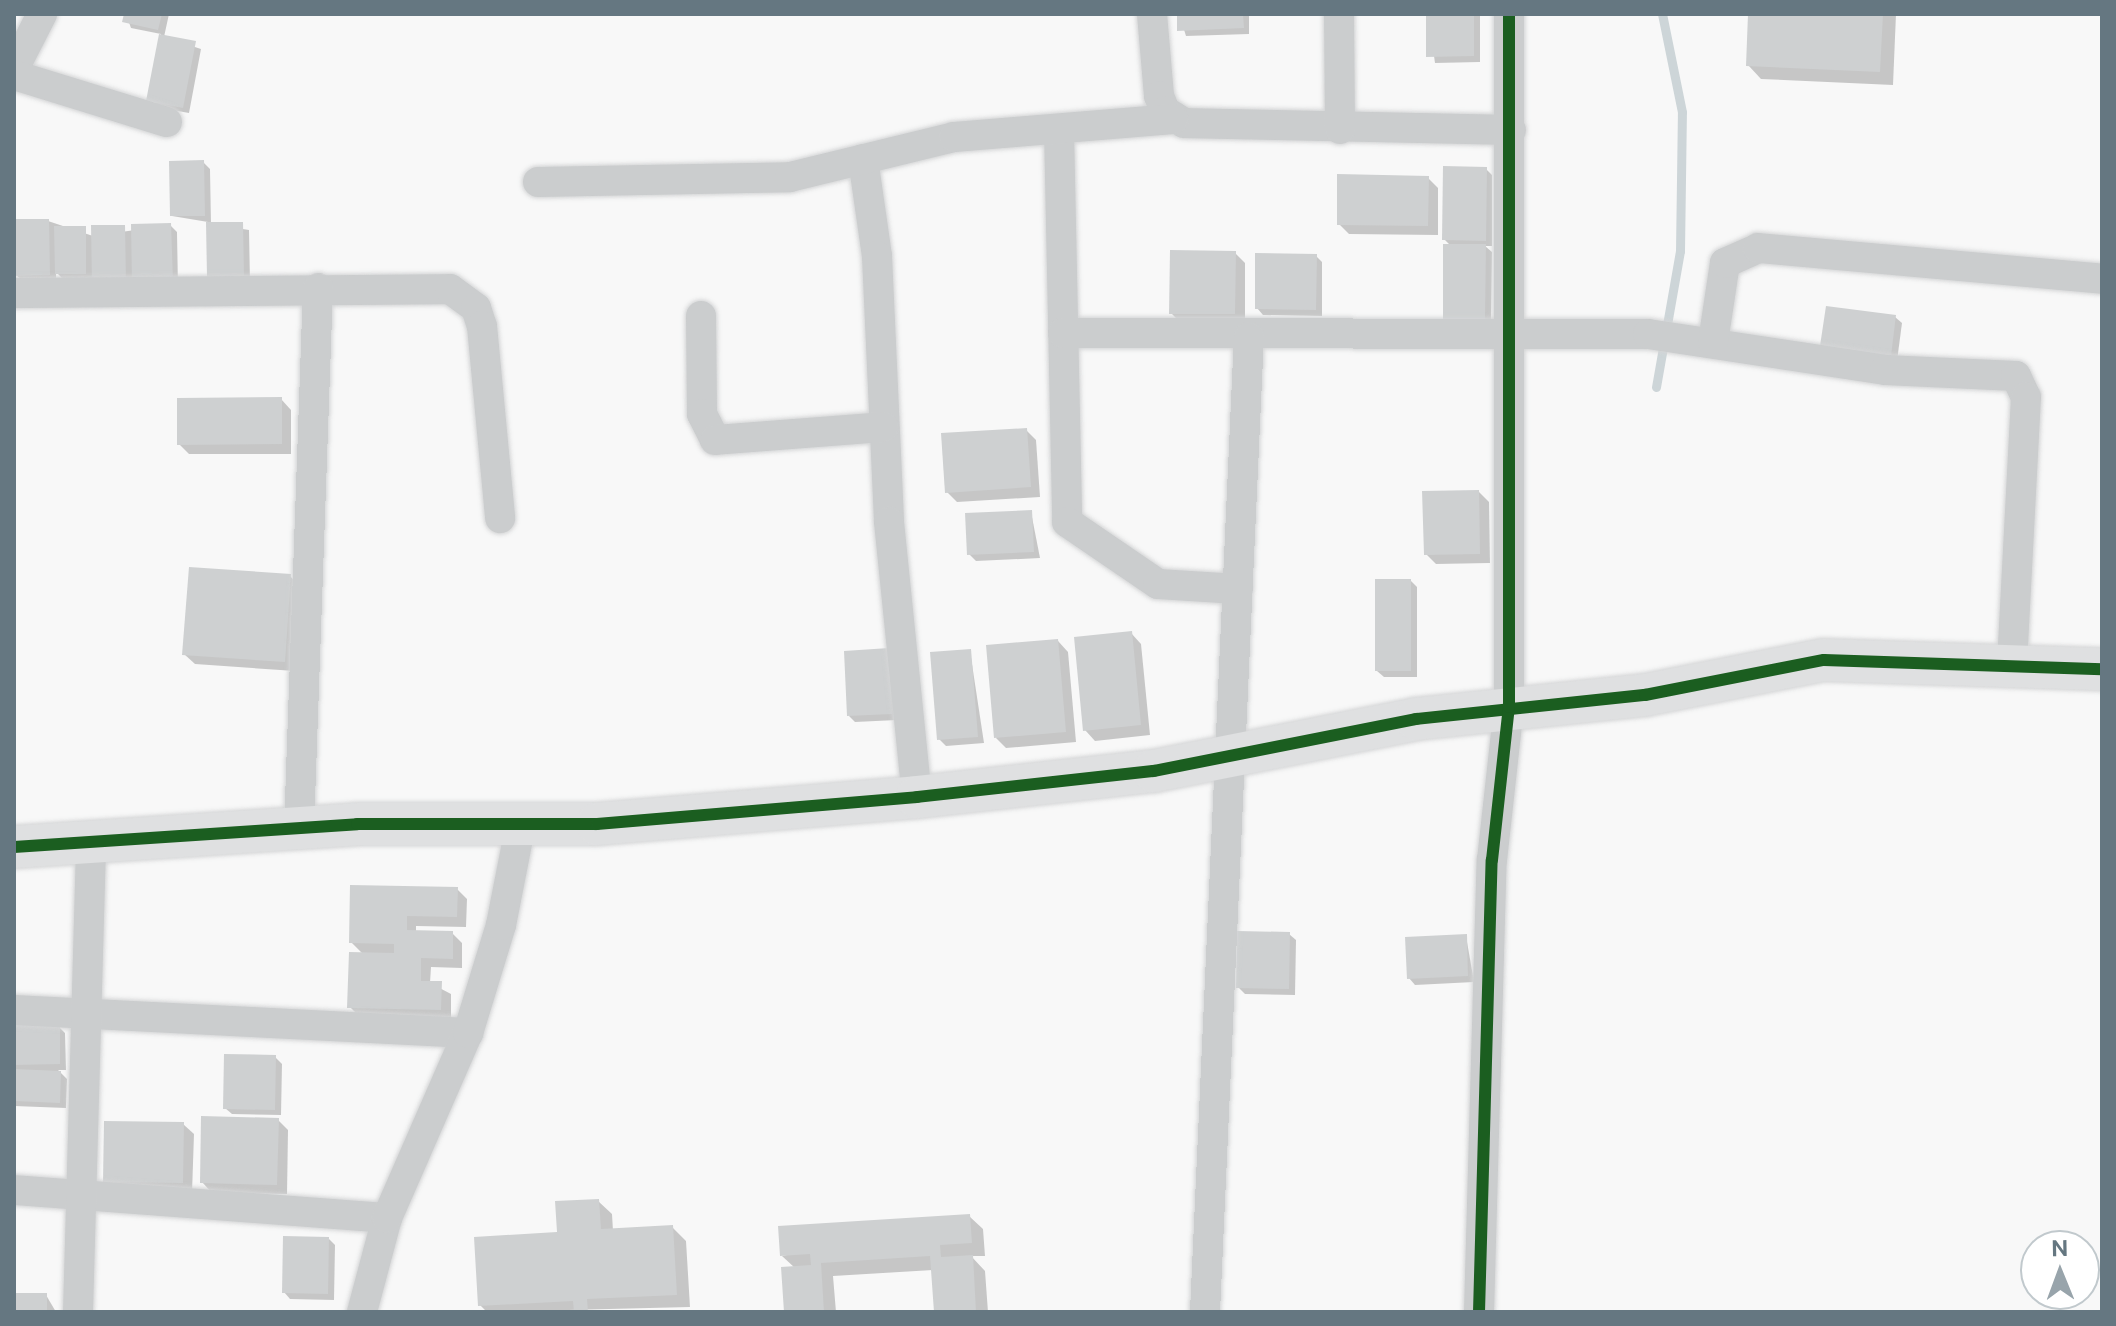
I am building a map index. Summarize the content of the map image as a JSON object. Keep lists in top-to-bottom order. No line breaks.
{"north":"top"}
